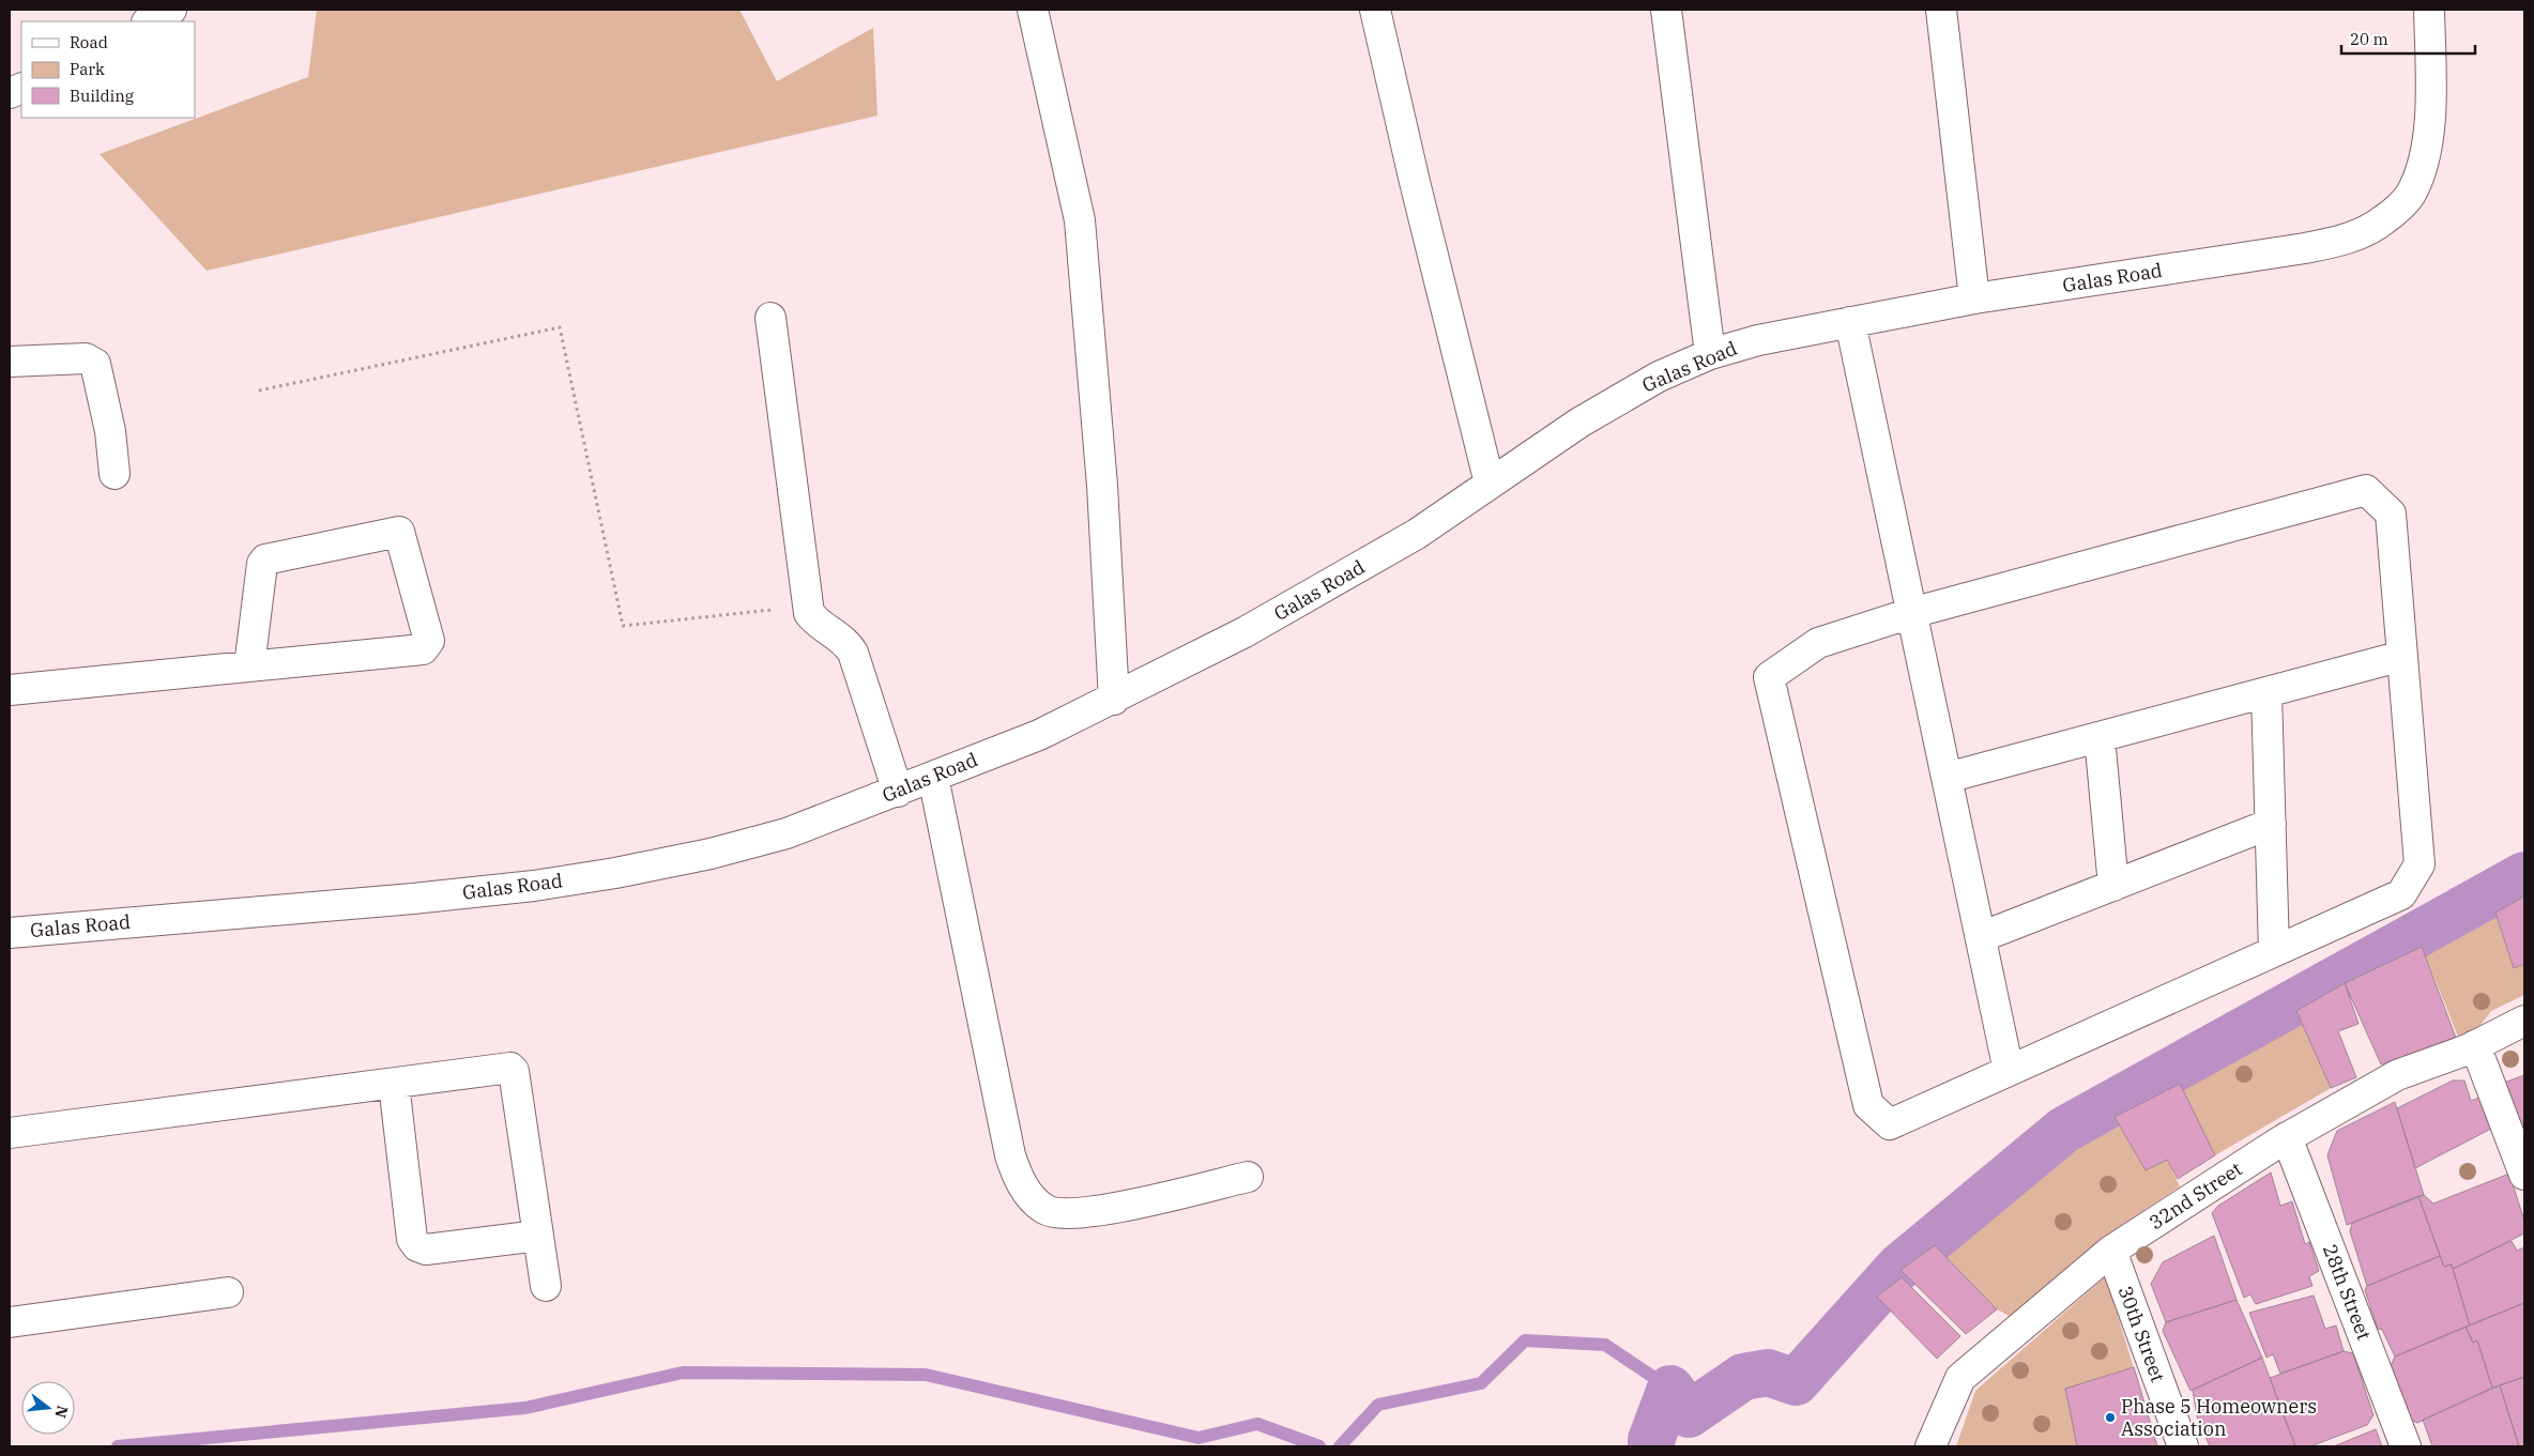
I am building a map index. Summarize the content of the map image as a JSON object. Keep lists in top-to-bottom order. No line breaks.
{"streets":{"street":["Galas Road","32nd Street","28th Street","30th Street"]},"crossings":[["32nd Street","28th Street"],["32nd Street","30th Street"]],"places":["Phase 5 Homeowners Association"],"legend":["Road","Park","Building"],"scale_bar":"20 m","north":"right"}
